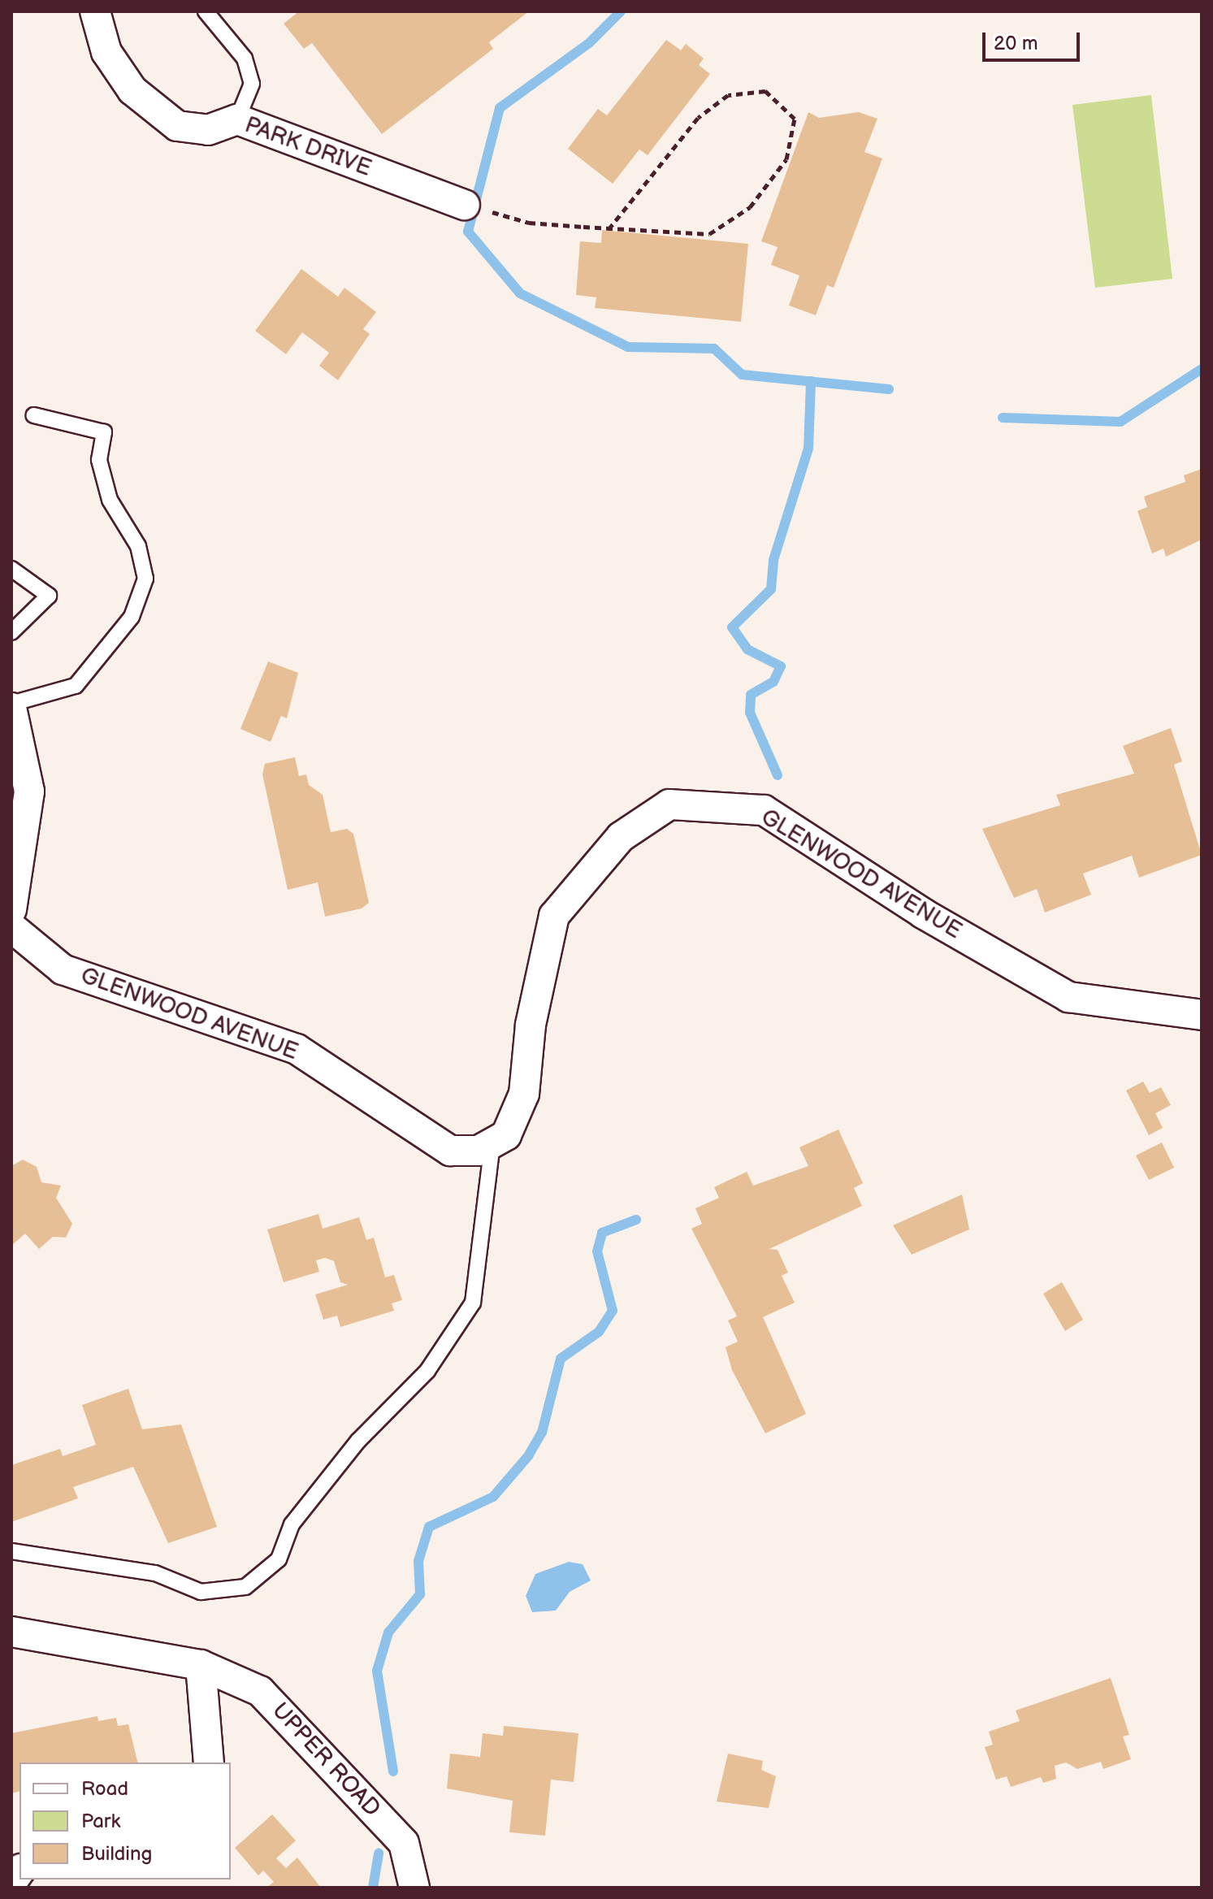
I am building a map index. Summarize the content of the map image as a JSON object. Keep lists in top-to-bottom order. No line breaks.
{"streets":{"street":["PARK DRIVE","GLENWOOD AVENUE","UPPER ROAD"]},"legend":["Road","Park","Building"],"scale_bar":"20 m"}
